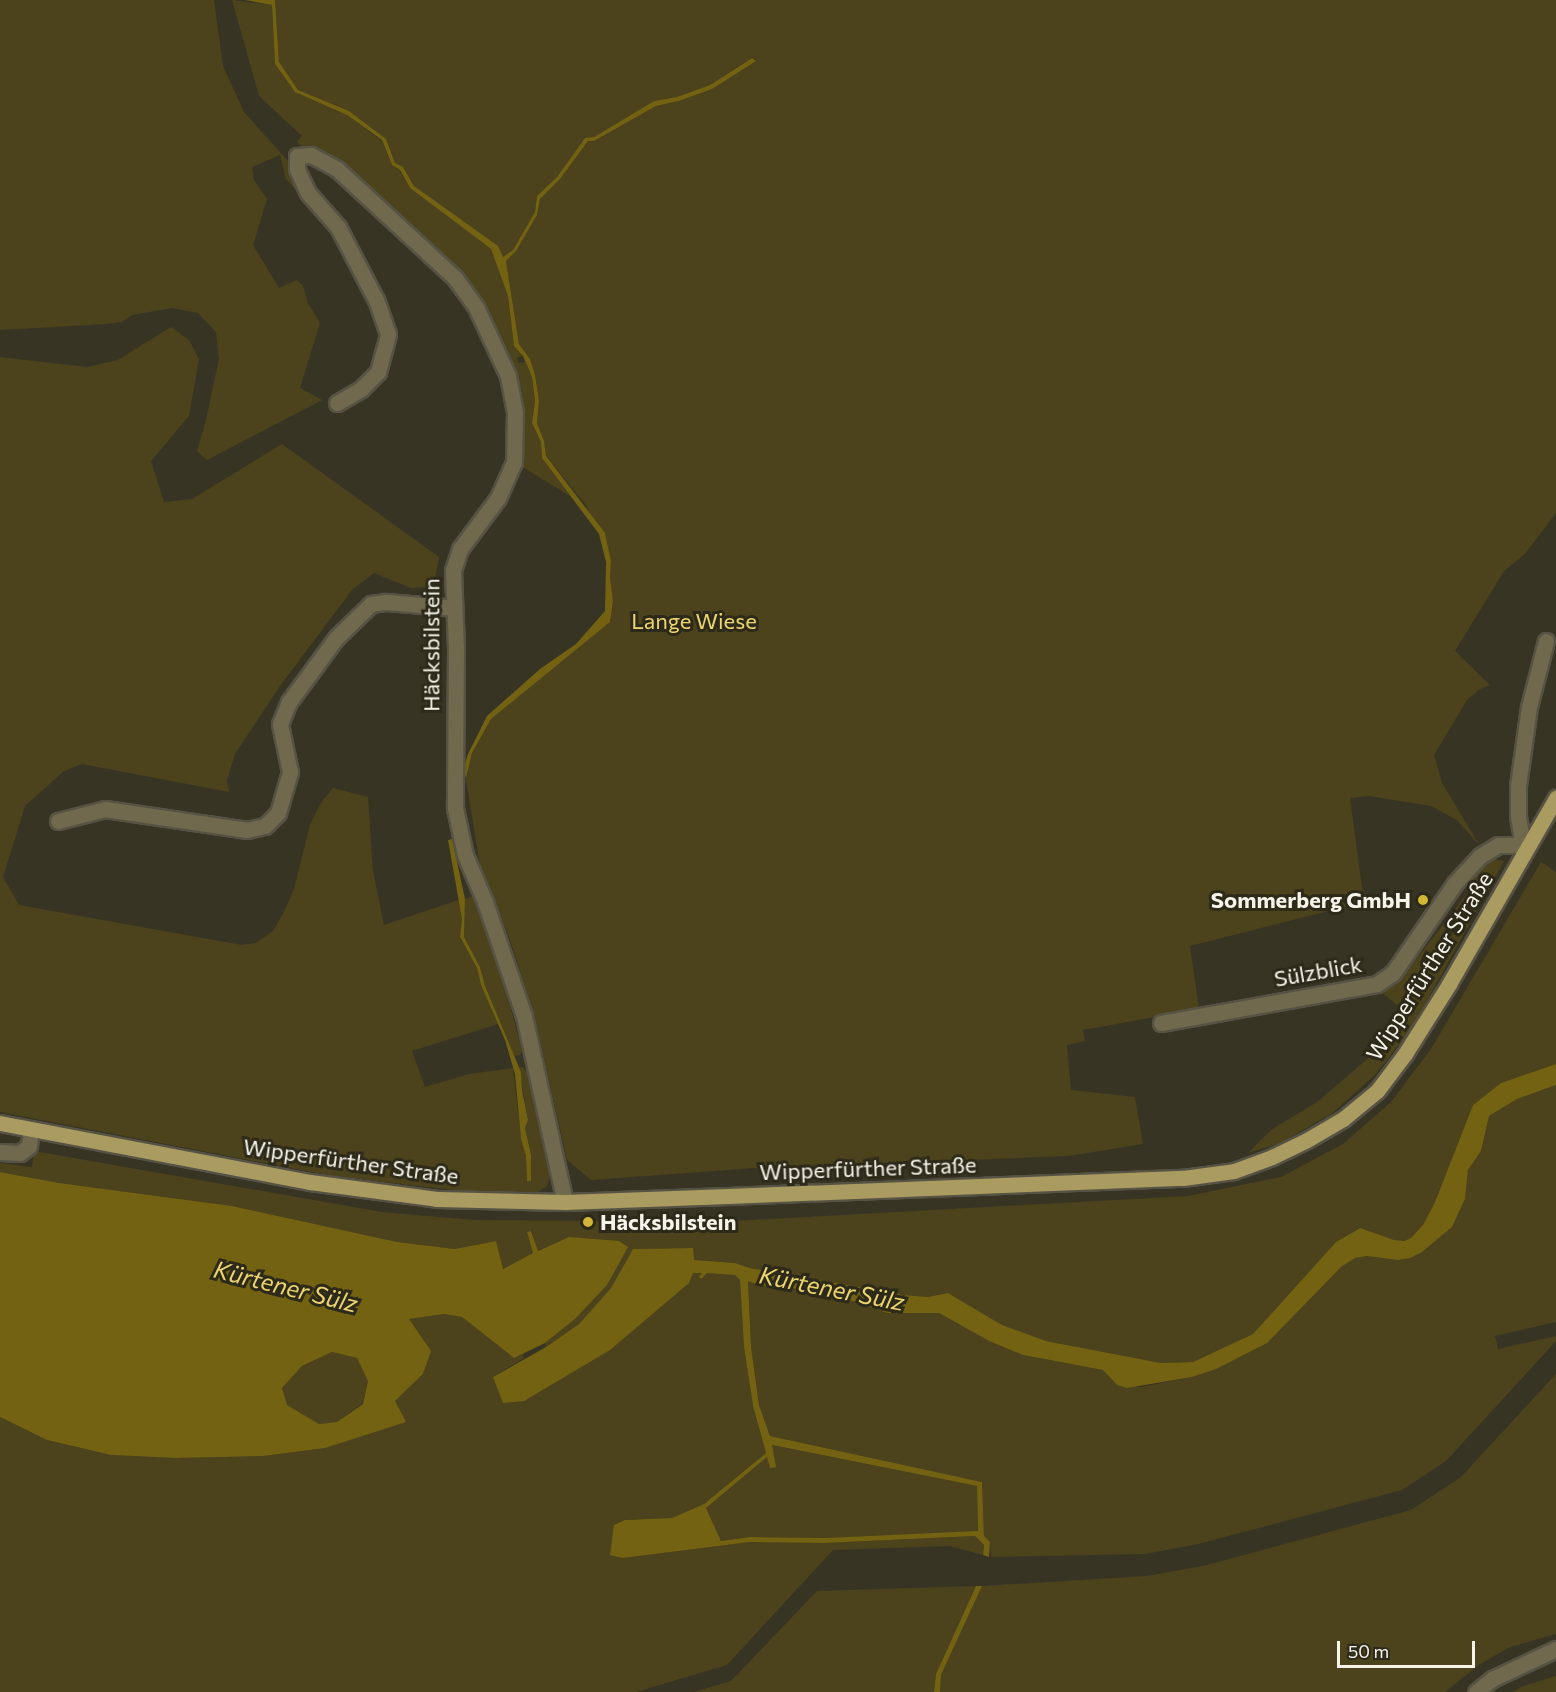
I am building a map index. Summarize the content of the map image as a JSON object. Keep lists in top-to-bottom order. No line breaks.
{"streets":{"main road":["Wipperfürther Straße"],"street":["Häcksbilstein","Sülzblick"]},"crossings":[["Häcksbilstein","Wipperfürther Straße"],["Wipperfürther Straße","Sülzblick"]],"water":["Kürtener Sülz"],"parks":["Lange Wiese"],"places":["Sommerberg GmbH","Häcksbilstein"],"scale_bar":"50 m"}
